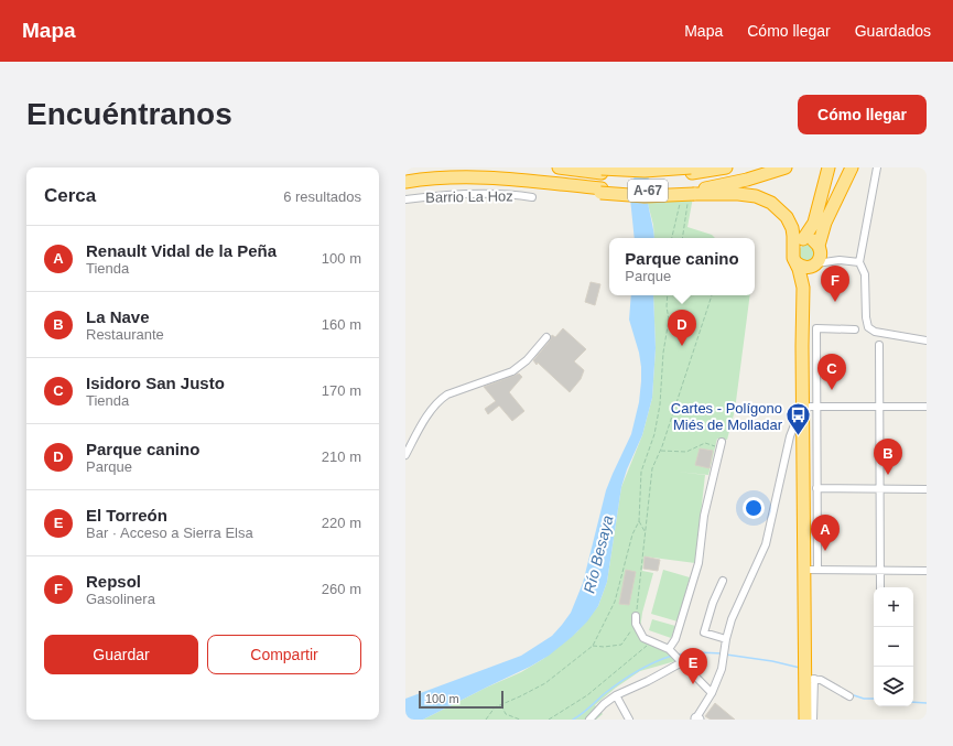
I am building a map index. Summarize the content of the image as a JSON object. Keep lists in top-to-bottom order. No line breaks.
{"streets":{"highway":["A-67"],"street":["Barrio La Hoz"]},"water":["Río Besaya"],"places":{"bus stop":["Cartes - Polígono Miés de Molladar"]},"scale_bar":"100 m","page":{"header":"Mapa","nav":["Mapa","Cómo llegar","Guardados"],"buttons":["Cómo llegar",["Guardar","Compartir"]],"title":"Encuéntranos","heading":["Cerca","6 resultados"],"list":[{"mark":"A","name":"Renault Vidal de la Peña","note":"Tienda","value":"100 m"},{"mark":"B","name":"La Nave","note":"Restaurante","value":"160 m"},{"mark":"C","name":"Isidoro San Justo","note":"Tienda","value":"170 m"},{"mark":"D","name":"Parque canino","note":"Parque","value":"210 m"},{"mark":"E","name":"El Torreón","note":"Bar · Acceso a Sierra Elsa","value":"220 m"},{"mark":"F","name":"Repsol","note":"Gasolinera","value":"260 m"}],"popup":["Parque canino","Parque"],"pins":["F","D","C","B","A","E"],"map_buttons":["+","−"],"scale":"100 m"}}
